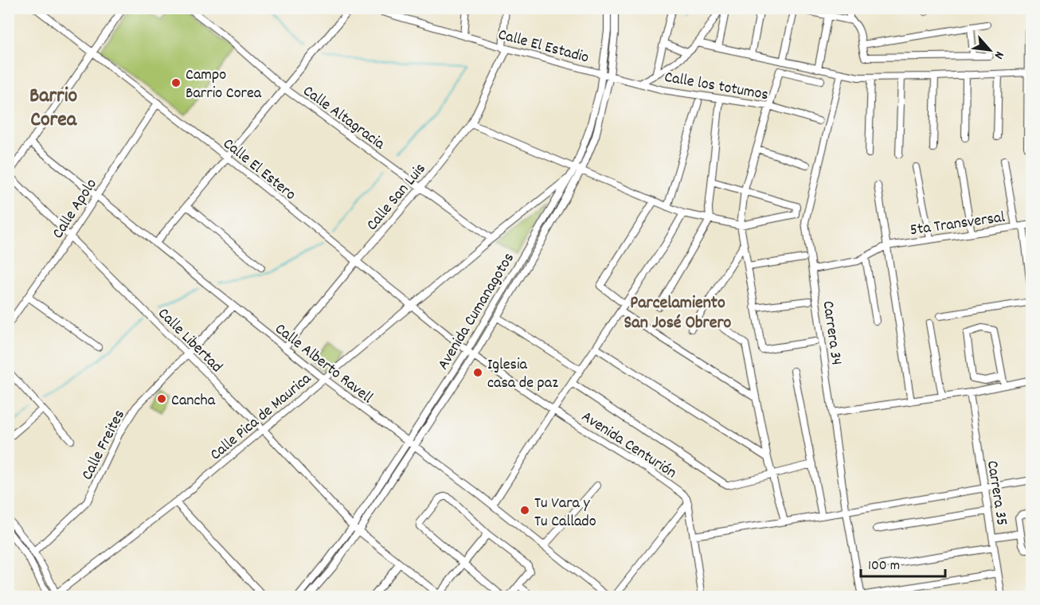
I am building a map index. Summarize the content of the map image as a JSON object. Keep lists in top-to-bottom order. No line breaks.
{"streets":{"street":["Calle El Estadio","Calle los totumos","Calle Altagracia","Calle El Estero","Calle San Luis","Calle Apolo","5ta Transversal","Avenida Cumanagotos","Carrera 34","Calle Libertad","Calle Alberto Ravell","Calle Pica de Maurica","Avenida Centurión","Calle Freites","Carrera 35"]},"crossings":[["Calle El Estadio","Calle los totumos"],["Calle El Estadio","Calle San Luis"],["Calle El Estadio","Avenida Cumanagotos"],["Calle los totumos","Avenida Cumanagotos"],["Calle Altagracia","Calle San Luis"],["Calle Altagracia","Calle Pica de Maurica"],["Calle El Estero","Calle San Luis"],["Calle El Estero","Calle Apolo"],["Calle El Estero","Avenida Cumanagotos"],["Calle El Estero","Calle Pica de Maurica"],["Calle El Estero","Avenida Centurión"],["Calle San Luis","Calle Alberto Ravell"],["Calle Apolo","Calle Libertad"],["Calle Apolo","Calle Alberto Ravell"],["Avenida Cumanagotos","Calle Libertad"],["Avenida Cumanagotos","Calle Alberto Ravell"],["Avenida Cumanagotos","Calle Pica de Maurica"],["Avenida Cumanagotos","Avenida Centurión"],["Calle Libertad","Calle Pica de Maurica"],["Calle Libertad","Calle Freites"],["Calle Alberto Ravell","Calle Pica de Maurica"],["Calle Alberto Ravell","Calle Freites"]],"districts":["Barrio Corea","Parcelamiento San José Obrero"],"places":["Campo Barrio Corea","Iglesia casa de paz","Cancha","Tu Vara y Tu Callado"],"scale_bar":"100 m","north":"bottom right"}
